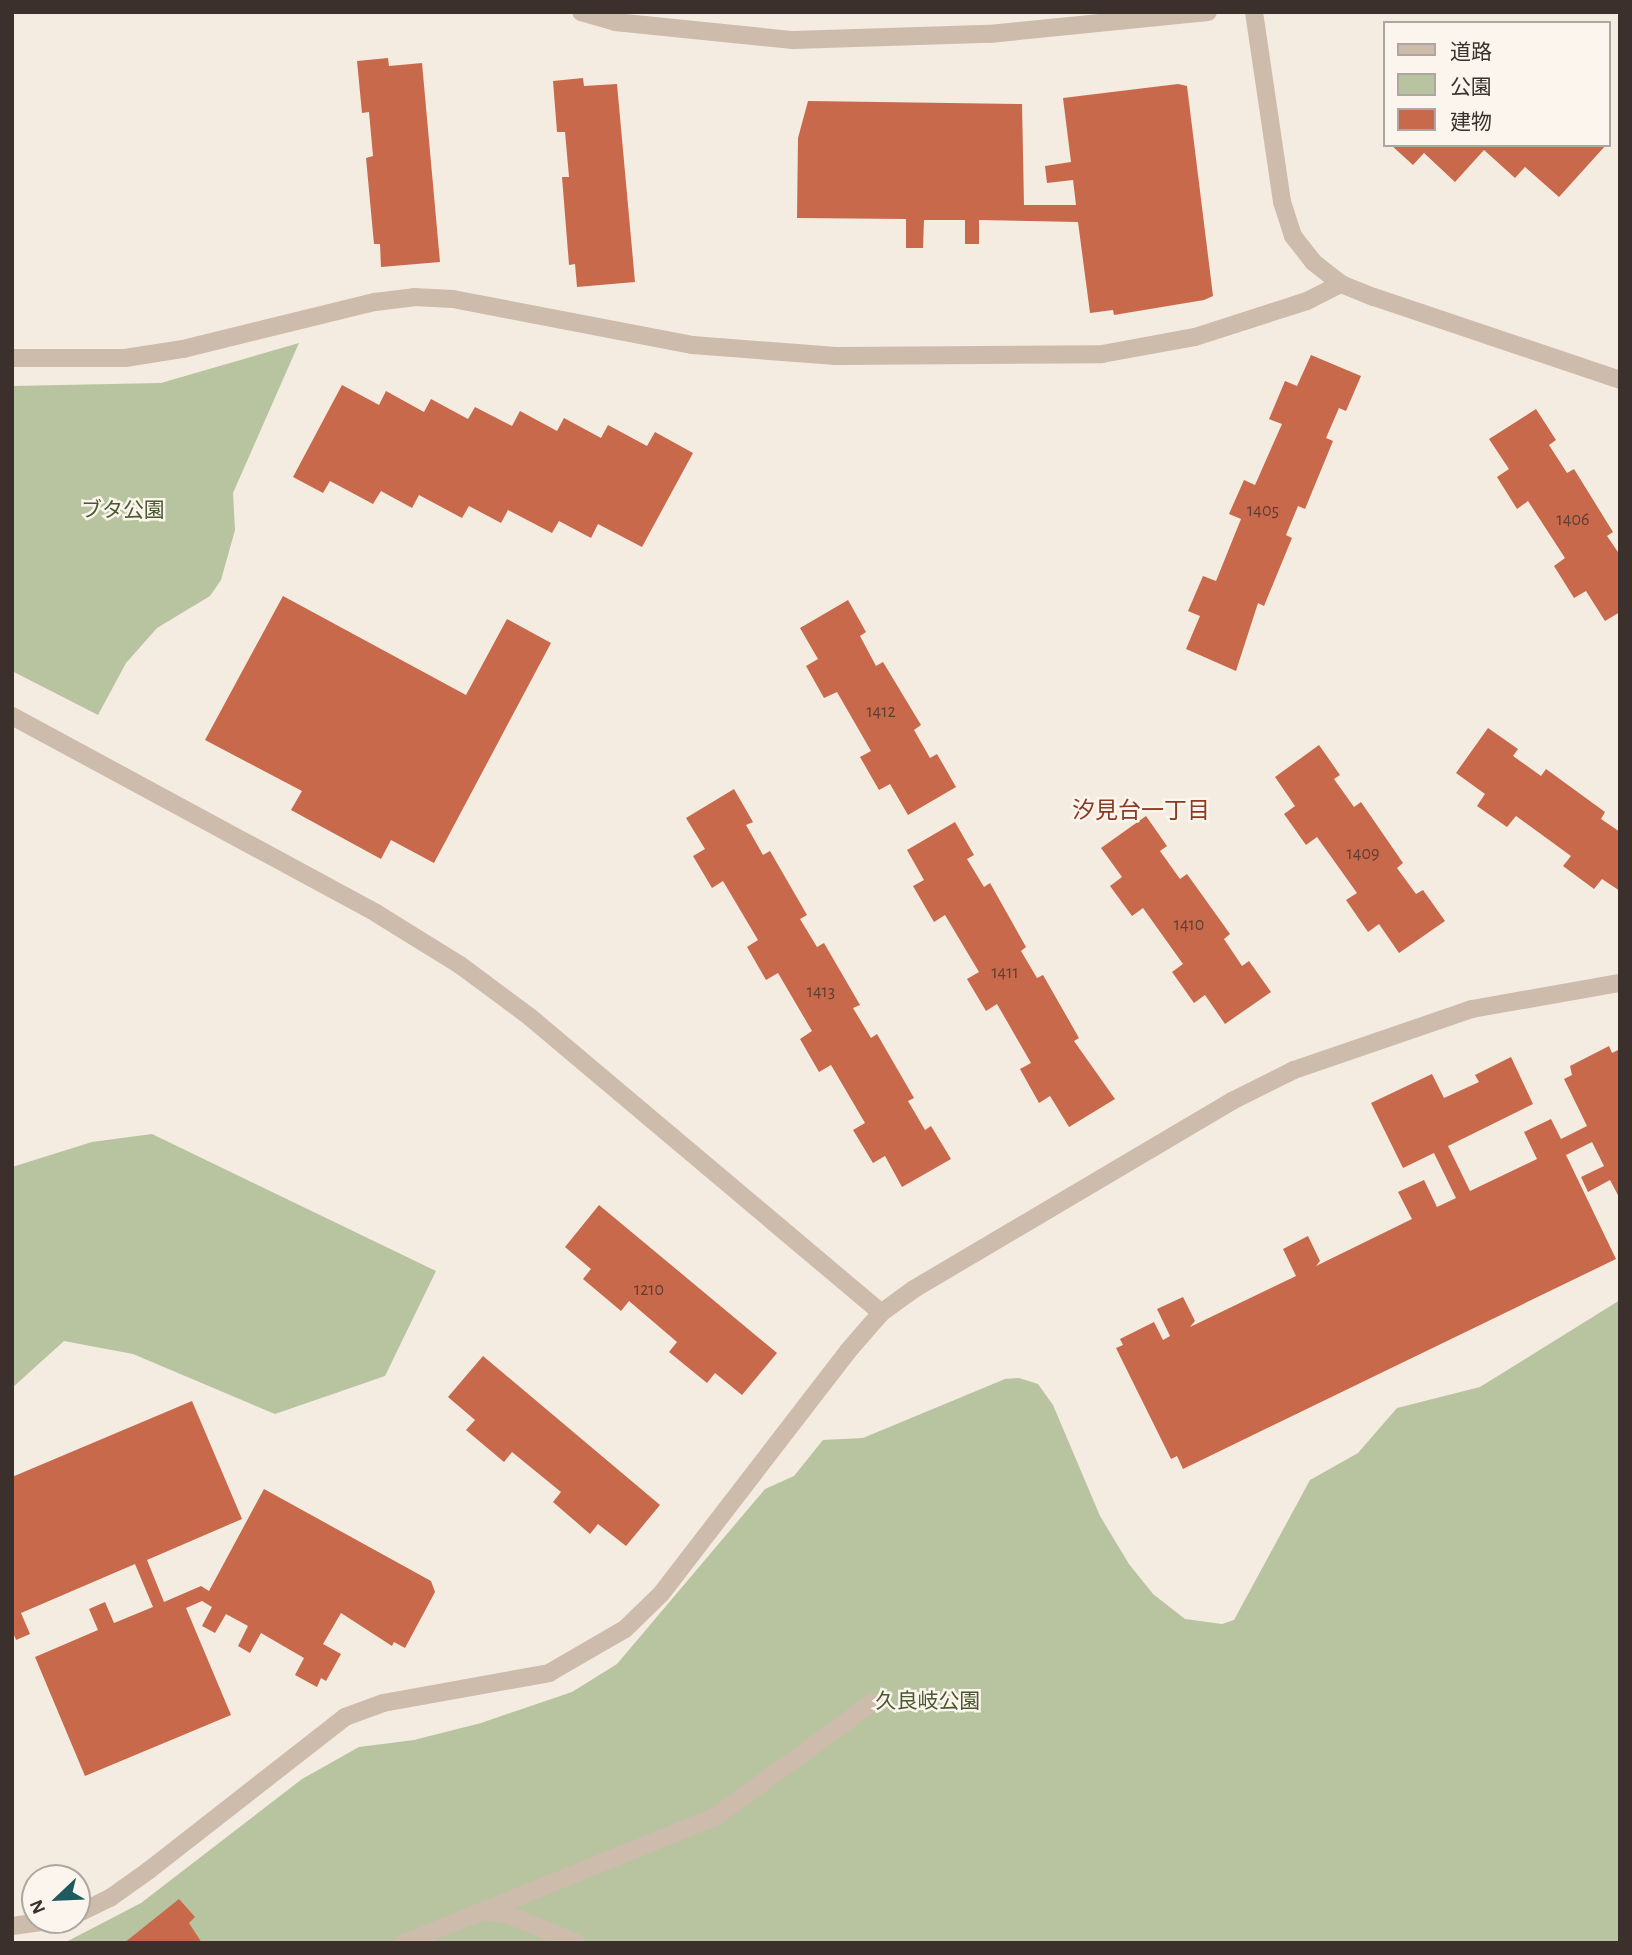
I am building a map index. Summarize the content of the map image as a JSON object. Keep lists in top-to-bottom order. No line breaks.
{"districts":["汐見台一丁目"],"parks":["ブタ公園","久良岐公園"],"house_numbers":["1405","1406","1412","1409","1410","1411","1413","1210"],"legend":["道路","公園","建物"],"north":"bottom left"}
